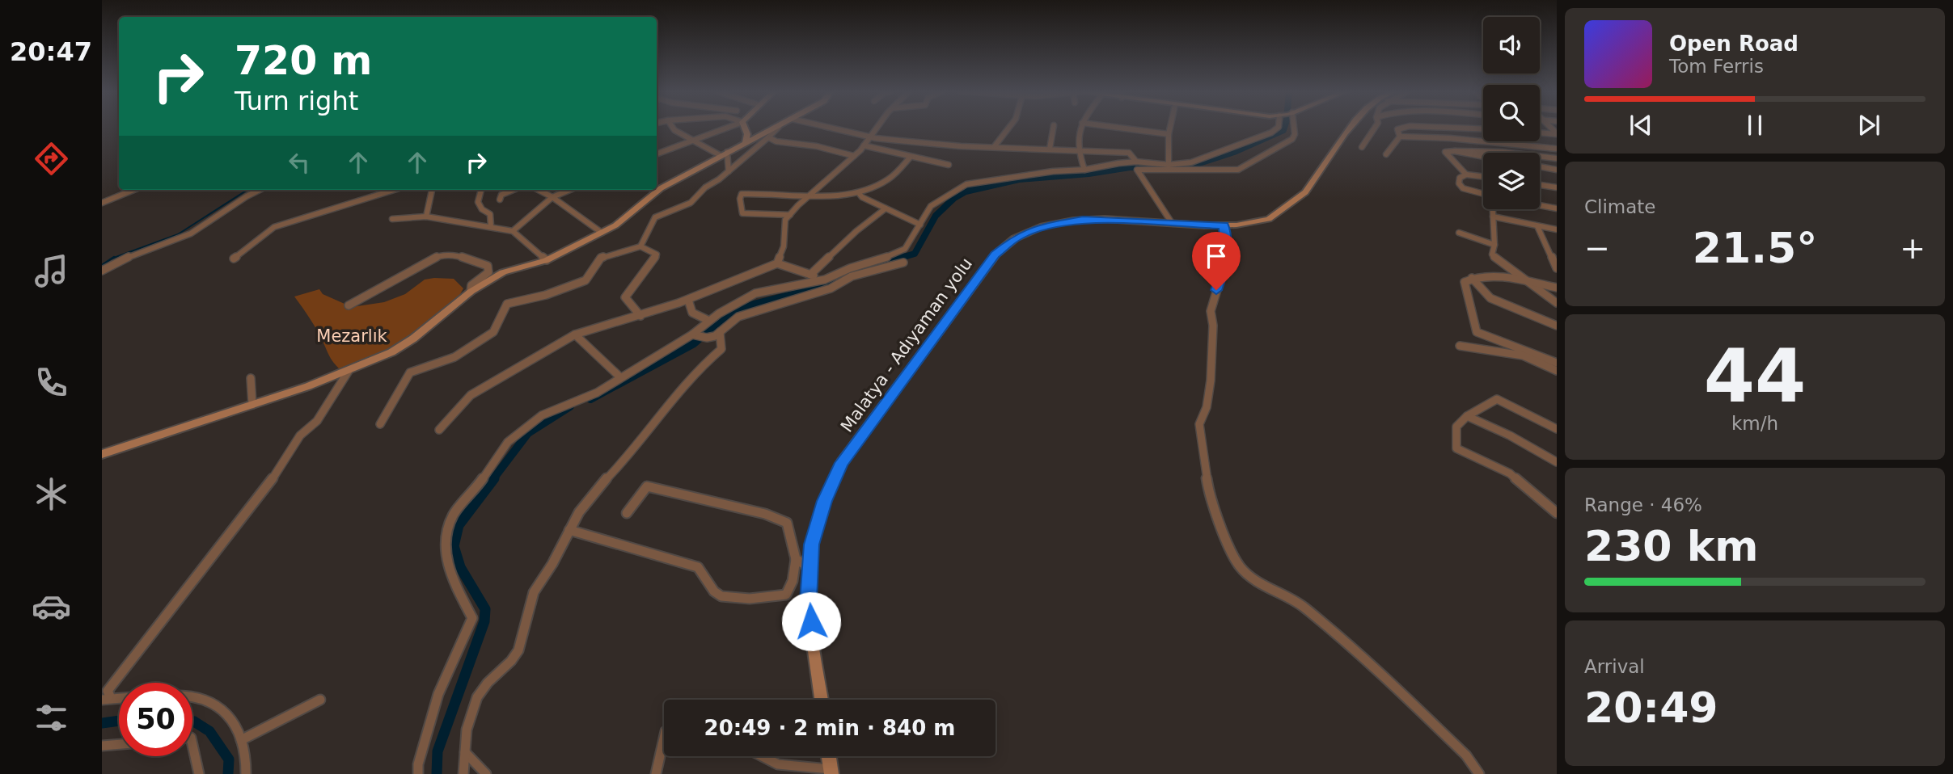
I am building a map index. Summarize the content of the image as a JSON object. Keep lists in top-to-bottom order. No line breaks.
{"streets":{"main road":["Malatya - Adıyaman yolu"]},"parks":["Mezarlık"],"page":{"tabs":"20:47","turn":["720 m","Turn right"],"song":["Open Road","Tom Ferris"],"tile":["Climate",["44","km/h"],["Range · 46%","230 km"],["Arrival","20:49"]],"heat":["−","21.5°","+"],"limit":"50","trip":"20:49 · 2 min · 840 m"}}
